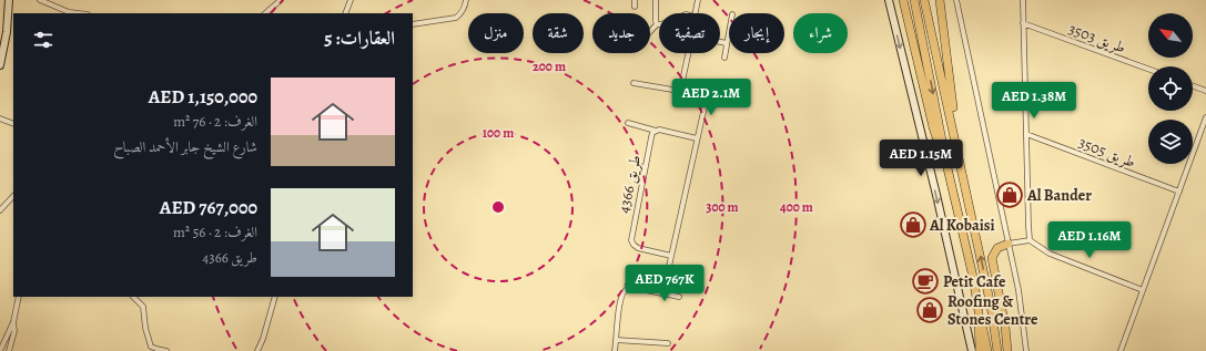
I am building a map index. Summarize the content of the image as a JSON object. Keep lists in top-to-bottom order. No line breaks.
{"streets":{"street":["طريق 3503","طريق 3505","طريق 4366"]},"places":{"shop":["Al Bander","Al Kobaisi","Roofing & Stones Centre"],"cafe":["Petit Cafe"]},"north":"top left","page":{"chip":["شراء","إيجار","تصفية","جديد","شقة","منزل"],"heading":"العقارات: 5","list":[{"name":"AED 1,150,000","note":"الغرف: 2 · 76 m² · شارع الشيخ جابر الأحمد الصباح"},{"name":"AED 767,000","note":"الغرف: 2 · 56 m² · طريق 4366"}],"price":["AED 2.1M","AED 1.38M","AED 1.15M","AED 1.16M","AED 767K"]},"rings":["200 m","100 m","300 m","400 m"]}
